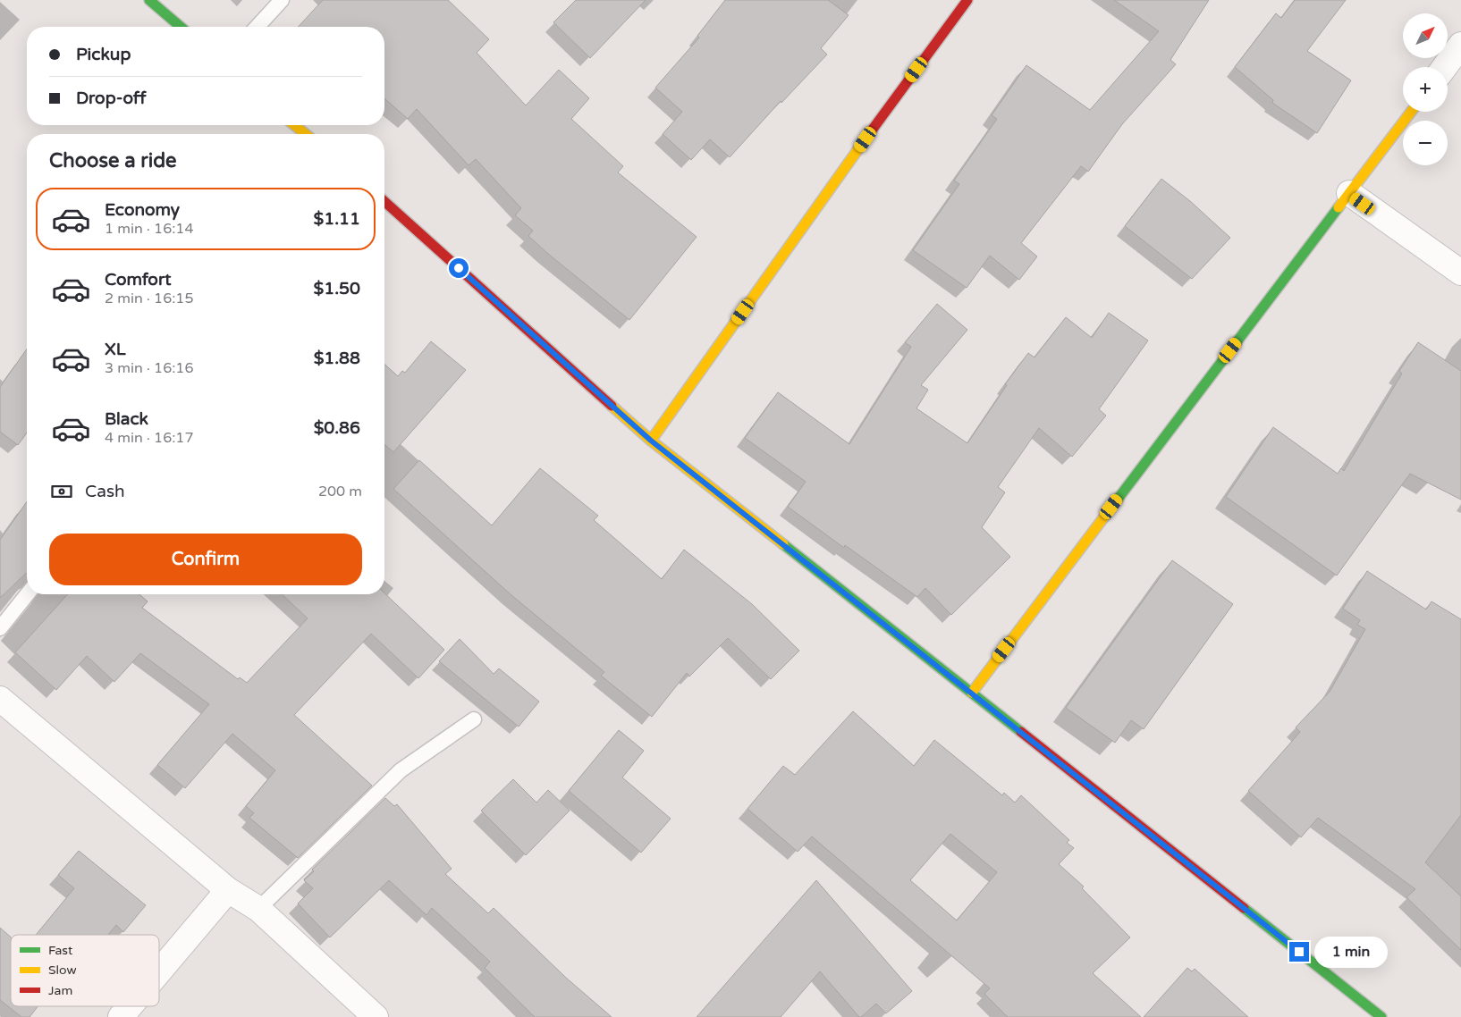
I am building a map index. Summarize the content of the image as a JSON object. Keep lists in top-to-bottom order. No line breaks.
{"legend":["Fast","Slow","Jam"],"north":"top right","page":{"map_buttons":["+","−"],"banner":["Pickup","Drop-off"],"heading":"Choose a ride","list":[{"name":"Economy","note":"1 min · 16:14","value":"$1.11"},{"name":"Comfort","note":"2 min · 16:15","value":"$1.50"},{"name":"XL","note":"3 min · 16:16","value":"$1.88"},{"name":"Black","note":"4 min · 16:17","value":"$0.86"}],"pay":["Cash","200 m"],"buttons":"Confirm","bubble":"1 min"}}
